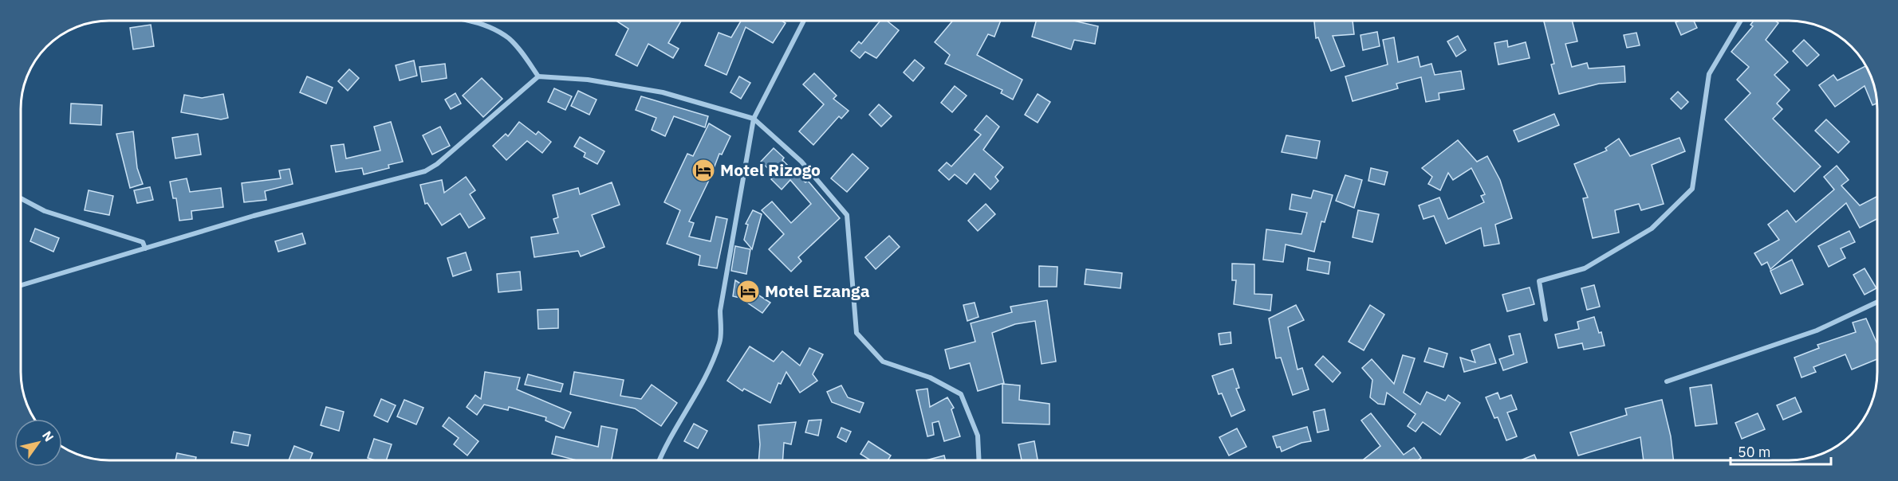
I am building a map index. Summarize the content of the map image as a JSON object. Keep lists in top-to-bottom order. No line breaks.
{"places":{"hotel":["Motel Rizogo","Motel Ezanga"]},"scale_bar":"50 m","north":"top right"}
